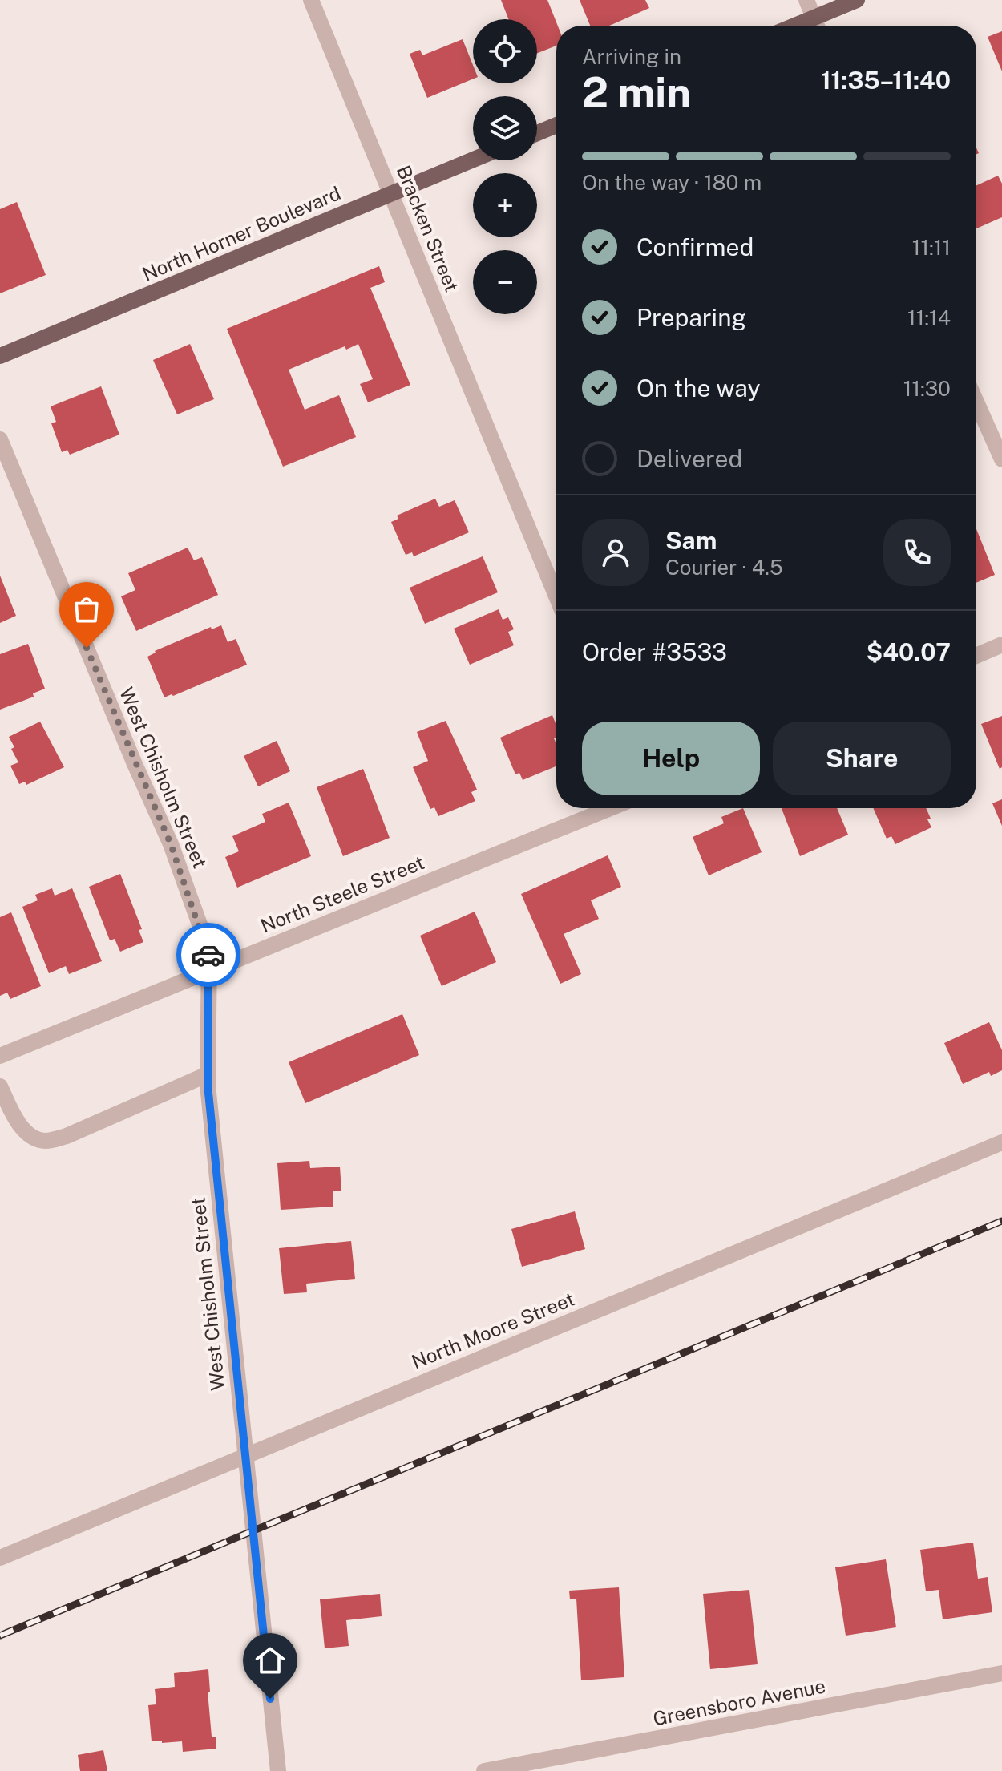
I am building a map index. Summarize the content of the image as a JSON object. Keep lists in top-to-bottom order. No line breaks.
{"streets":{"main road":["North Horner Boulevard"],"street":["Bracken Street","West Chisholm Street","North Steele Street","North Moore Street","Greensboro Avenue"]},"crossings":[["Bracken Street","North Horner Boulevard"],["West Chisholm Street","North Steele Street"],["West Chisholm Street","North Moore Street"]],"page":{"map_buttons":["+","−"],"heading":["2 min","Arriving in","11:35–11:40"],"panel":["Sam","Courier · 4.5","Order #3533","$40.07"],"bar":"On the way · 180 m","list":[["Confirmed","11:11"],["Preparing","11:14"],["On the way","11:30"],"Delivered"],"buttons":["Help","Share"]}}
